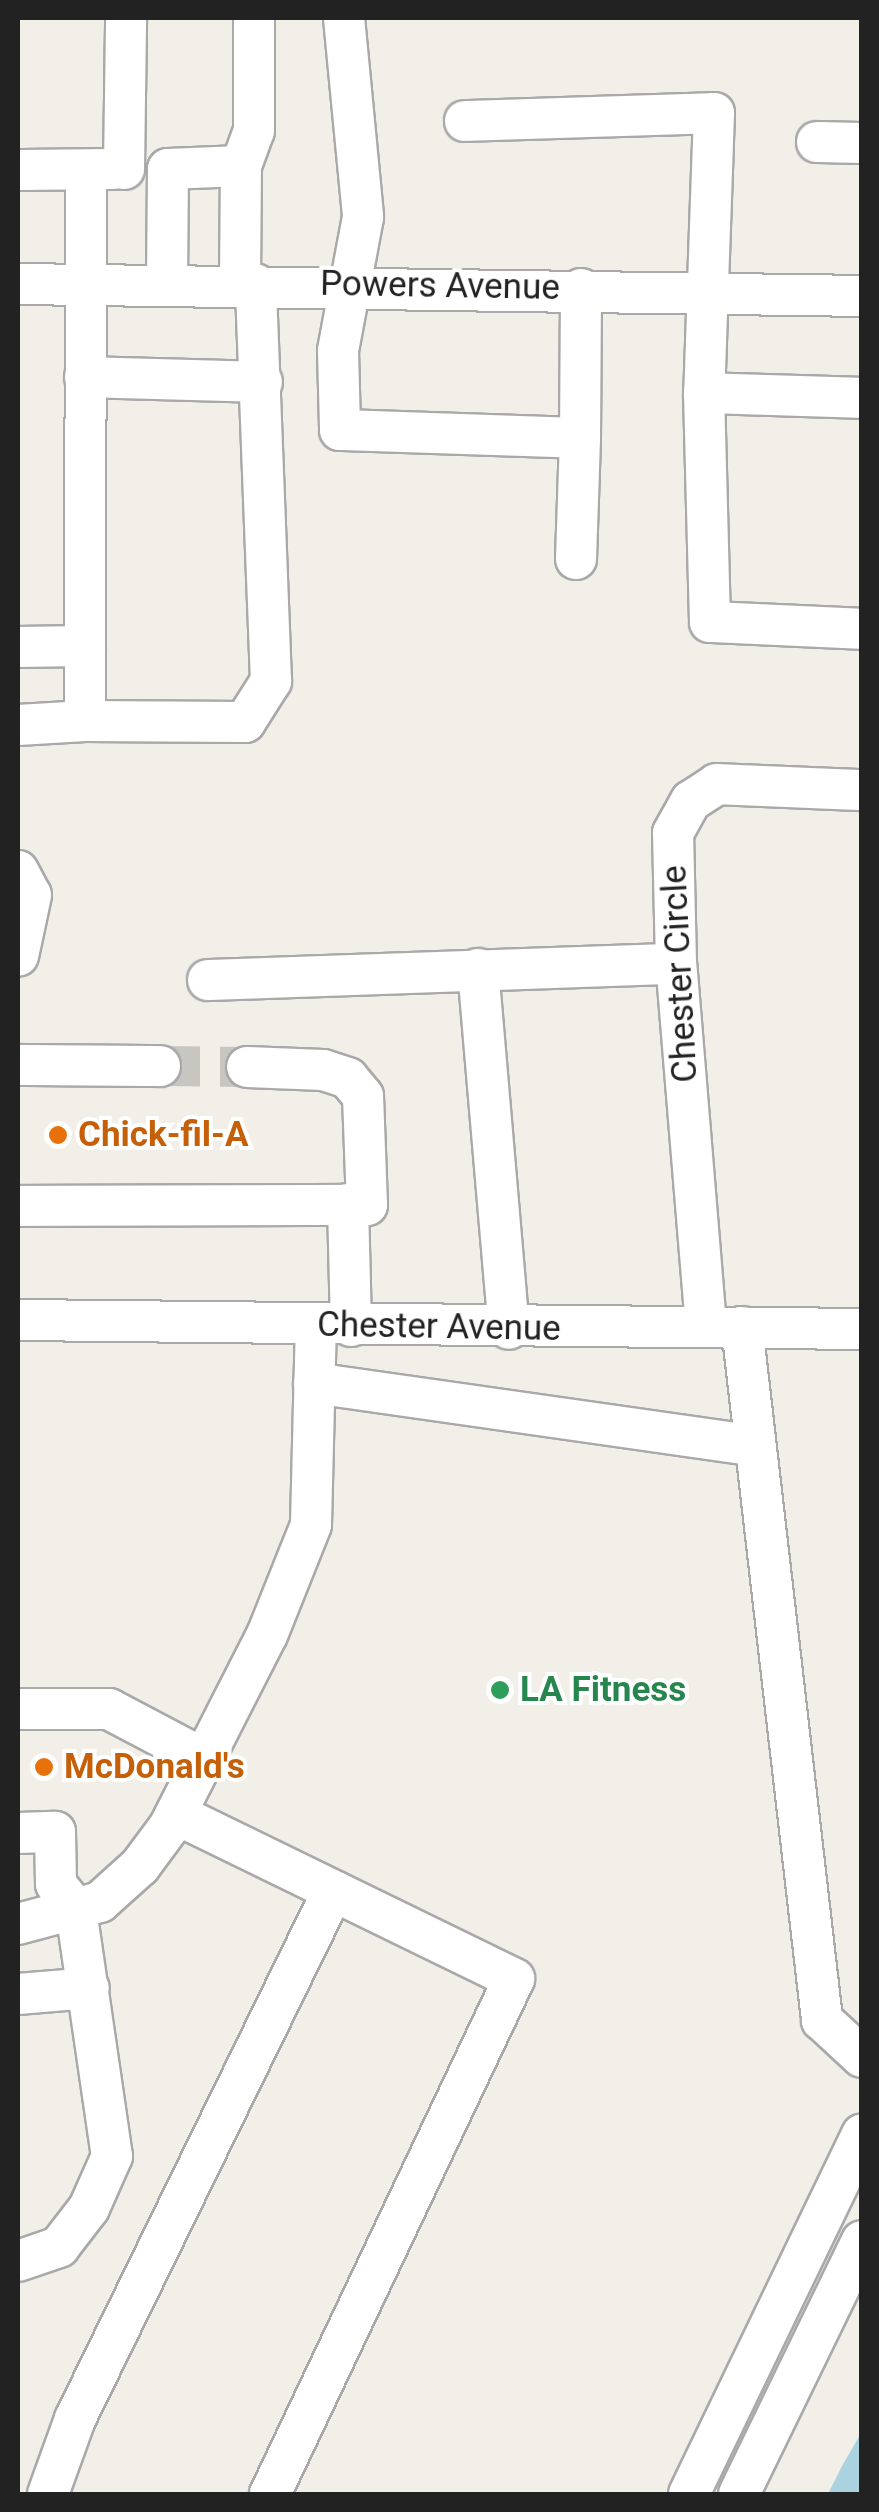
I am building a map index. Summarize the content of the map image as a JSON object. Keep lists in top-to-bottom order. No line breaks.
{"streets":{"street":["Powers Avenue","Chester Circle","Chester Avenue"]},"crossings":[["Chester Circle","Chester Avenue"]],"places":["Chick-fil-A","LA Fitness","McDonald's"]}
